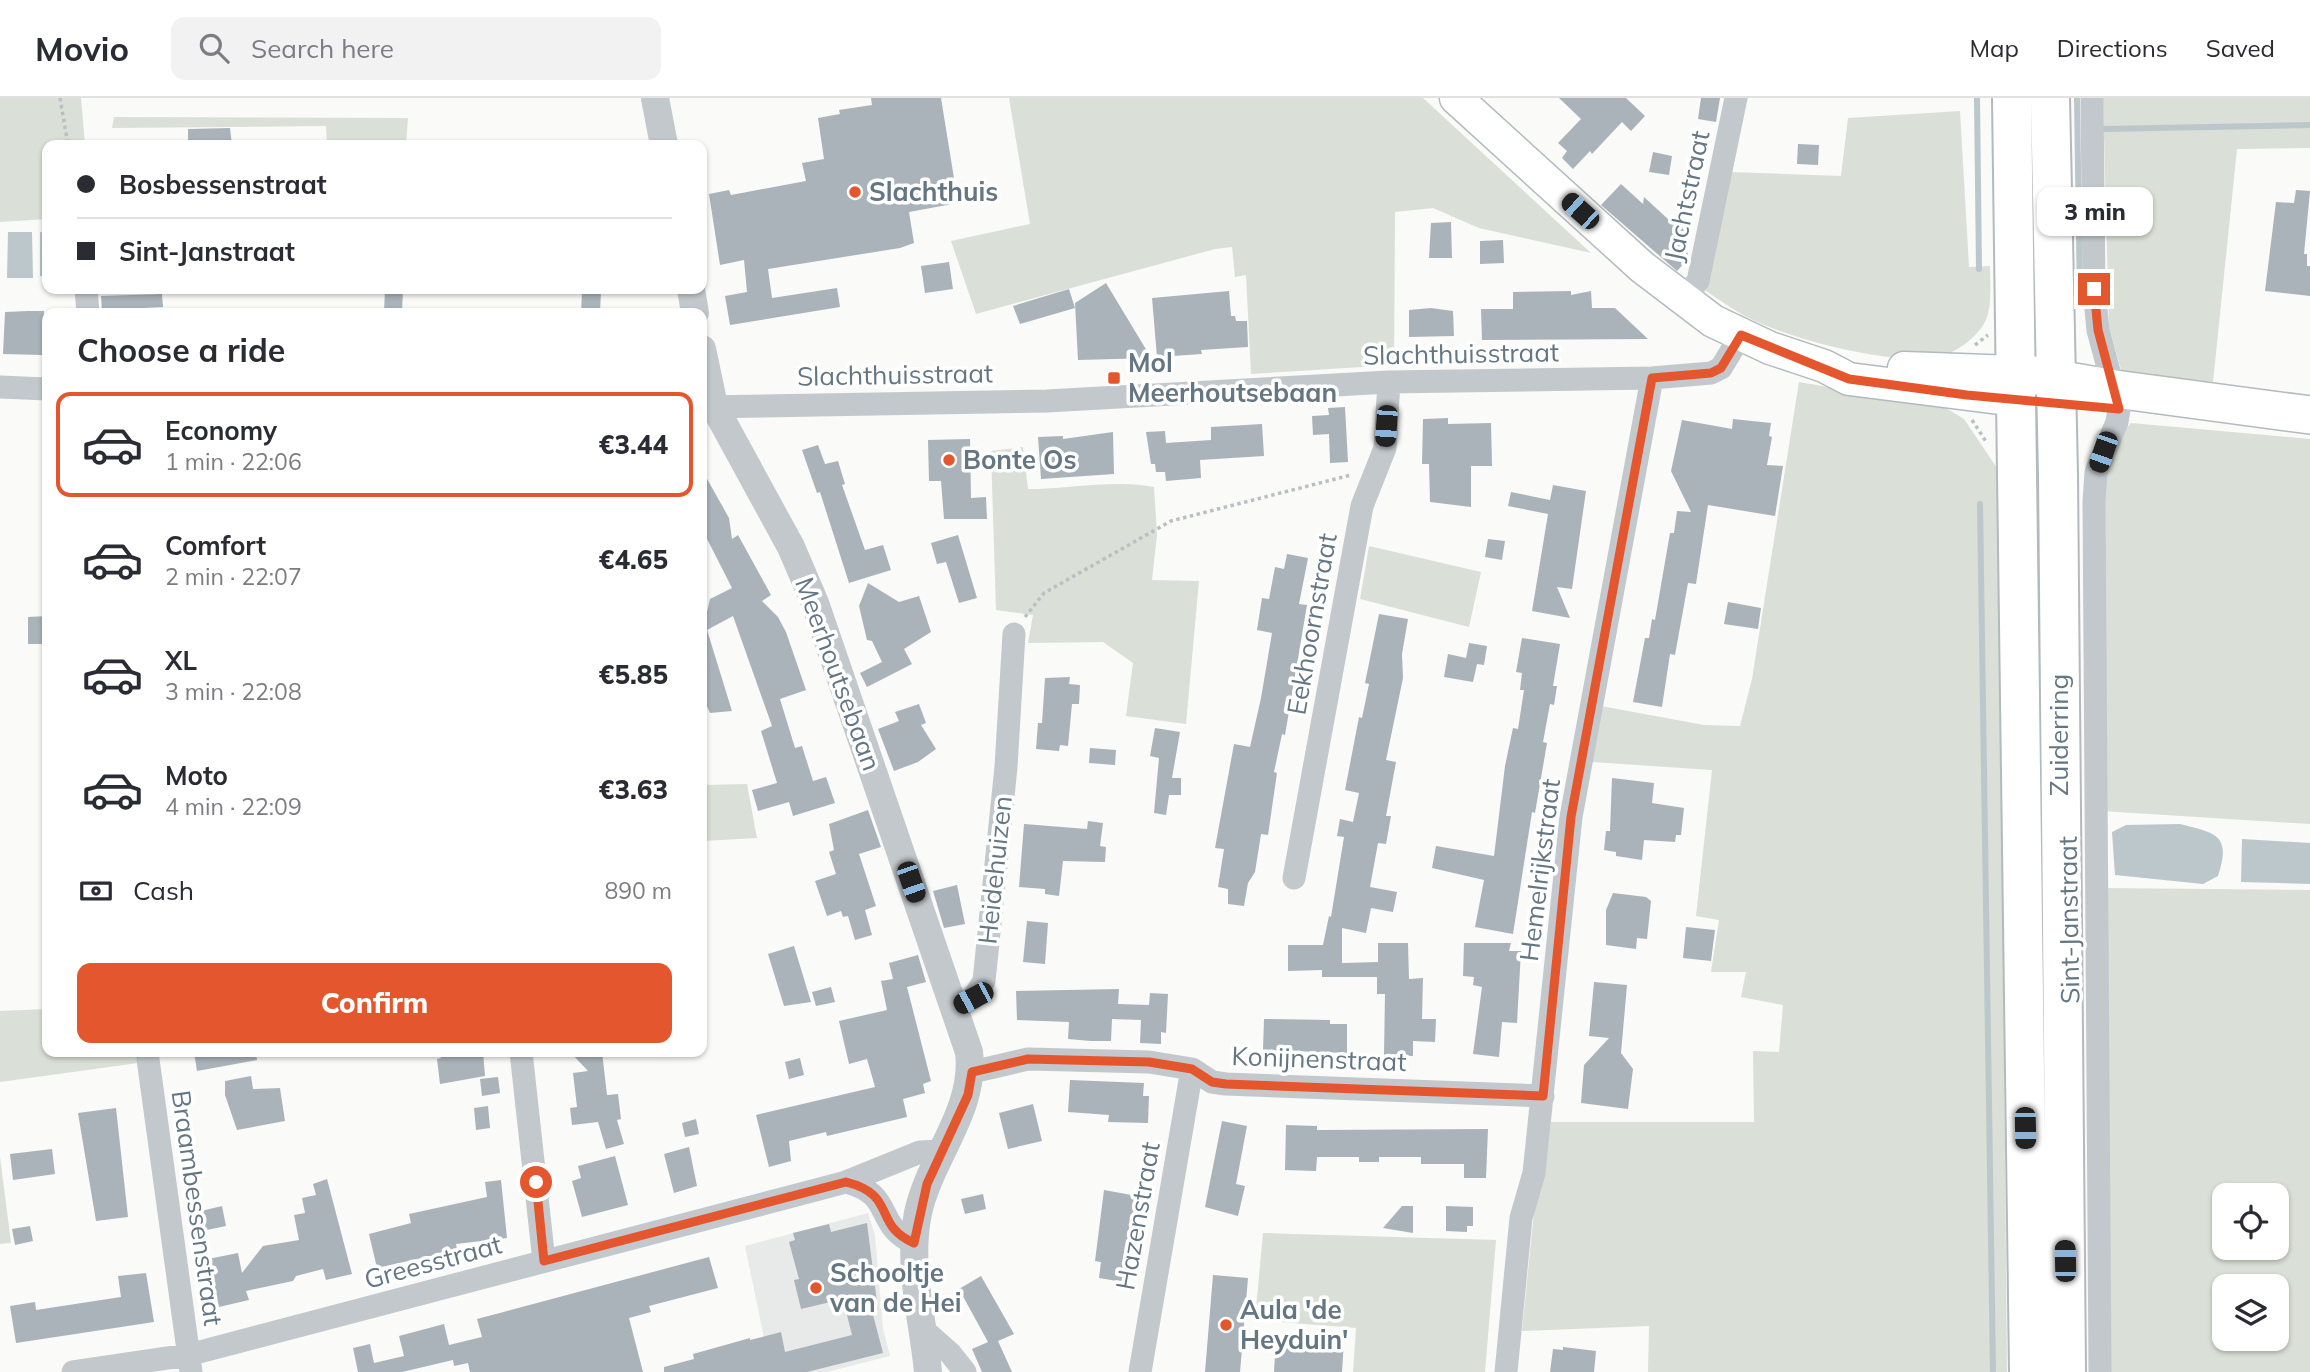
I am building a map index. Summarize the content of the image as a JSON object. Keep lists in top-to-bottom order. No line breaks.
{"streets":{"highway":["Zuiderring"],"street":["Jachtstraat","Slachthuisstraat","Eekhoornstraat","Meerhoutsebaan","Heidehuizen","Hemelrijkstraat","Sint-Janstraat","Konijnenstraat","Braambessenstraat","Hazenstraat","Greesstraat"]},"crossings":[["Slachthuisstraat","Eekhoornstraat"],["Slachthuisstraat","Meerhoutsebaan"],["Slachthuisstraat","Hemelrijkstraat"],["Meerhoutsebaan","Heidehuizen"],["Hemelrijkstraat","Konijnenstraat"],["Konijnenstraat","Hazenstraat"],["Braambessenstraat","Greesstraat"]],"places":{"other":["Slachthuis","Bonte Os","Schooltje van de Hei","Aula 'de Heyduin'"],"transit":["Mol Meerhoutsebaan"]},"page":{"header":"Movio","search":"Search here","nav":["Map","Directions","Saved"],"banner":["Bosbessenstraat","Sint-Janstraat"],"bubble":"3 min","heading":"Choose a ride","list":[{"name":"Economy","note":"1 min · 22:06","value":"€3.44"},{"name":"Comfort","note":"2 min · 22:07","value":"€4.65"},{"name":"XL","note":"3 min · 22:08","value":"€5.85"},{"name":"Moto","note":"4 min · 22:09","value":"€3.63"}],"pay":["Cash","890 m"],"buttons":"Confirm"}}
